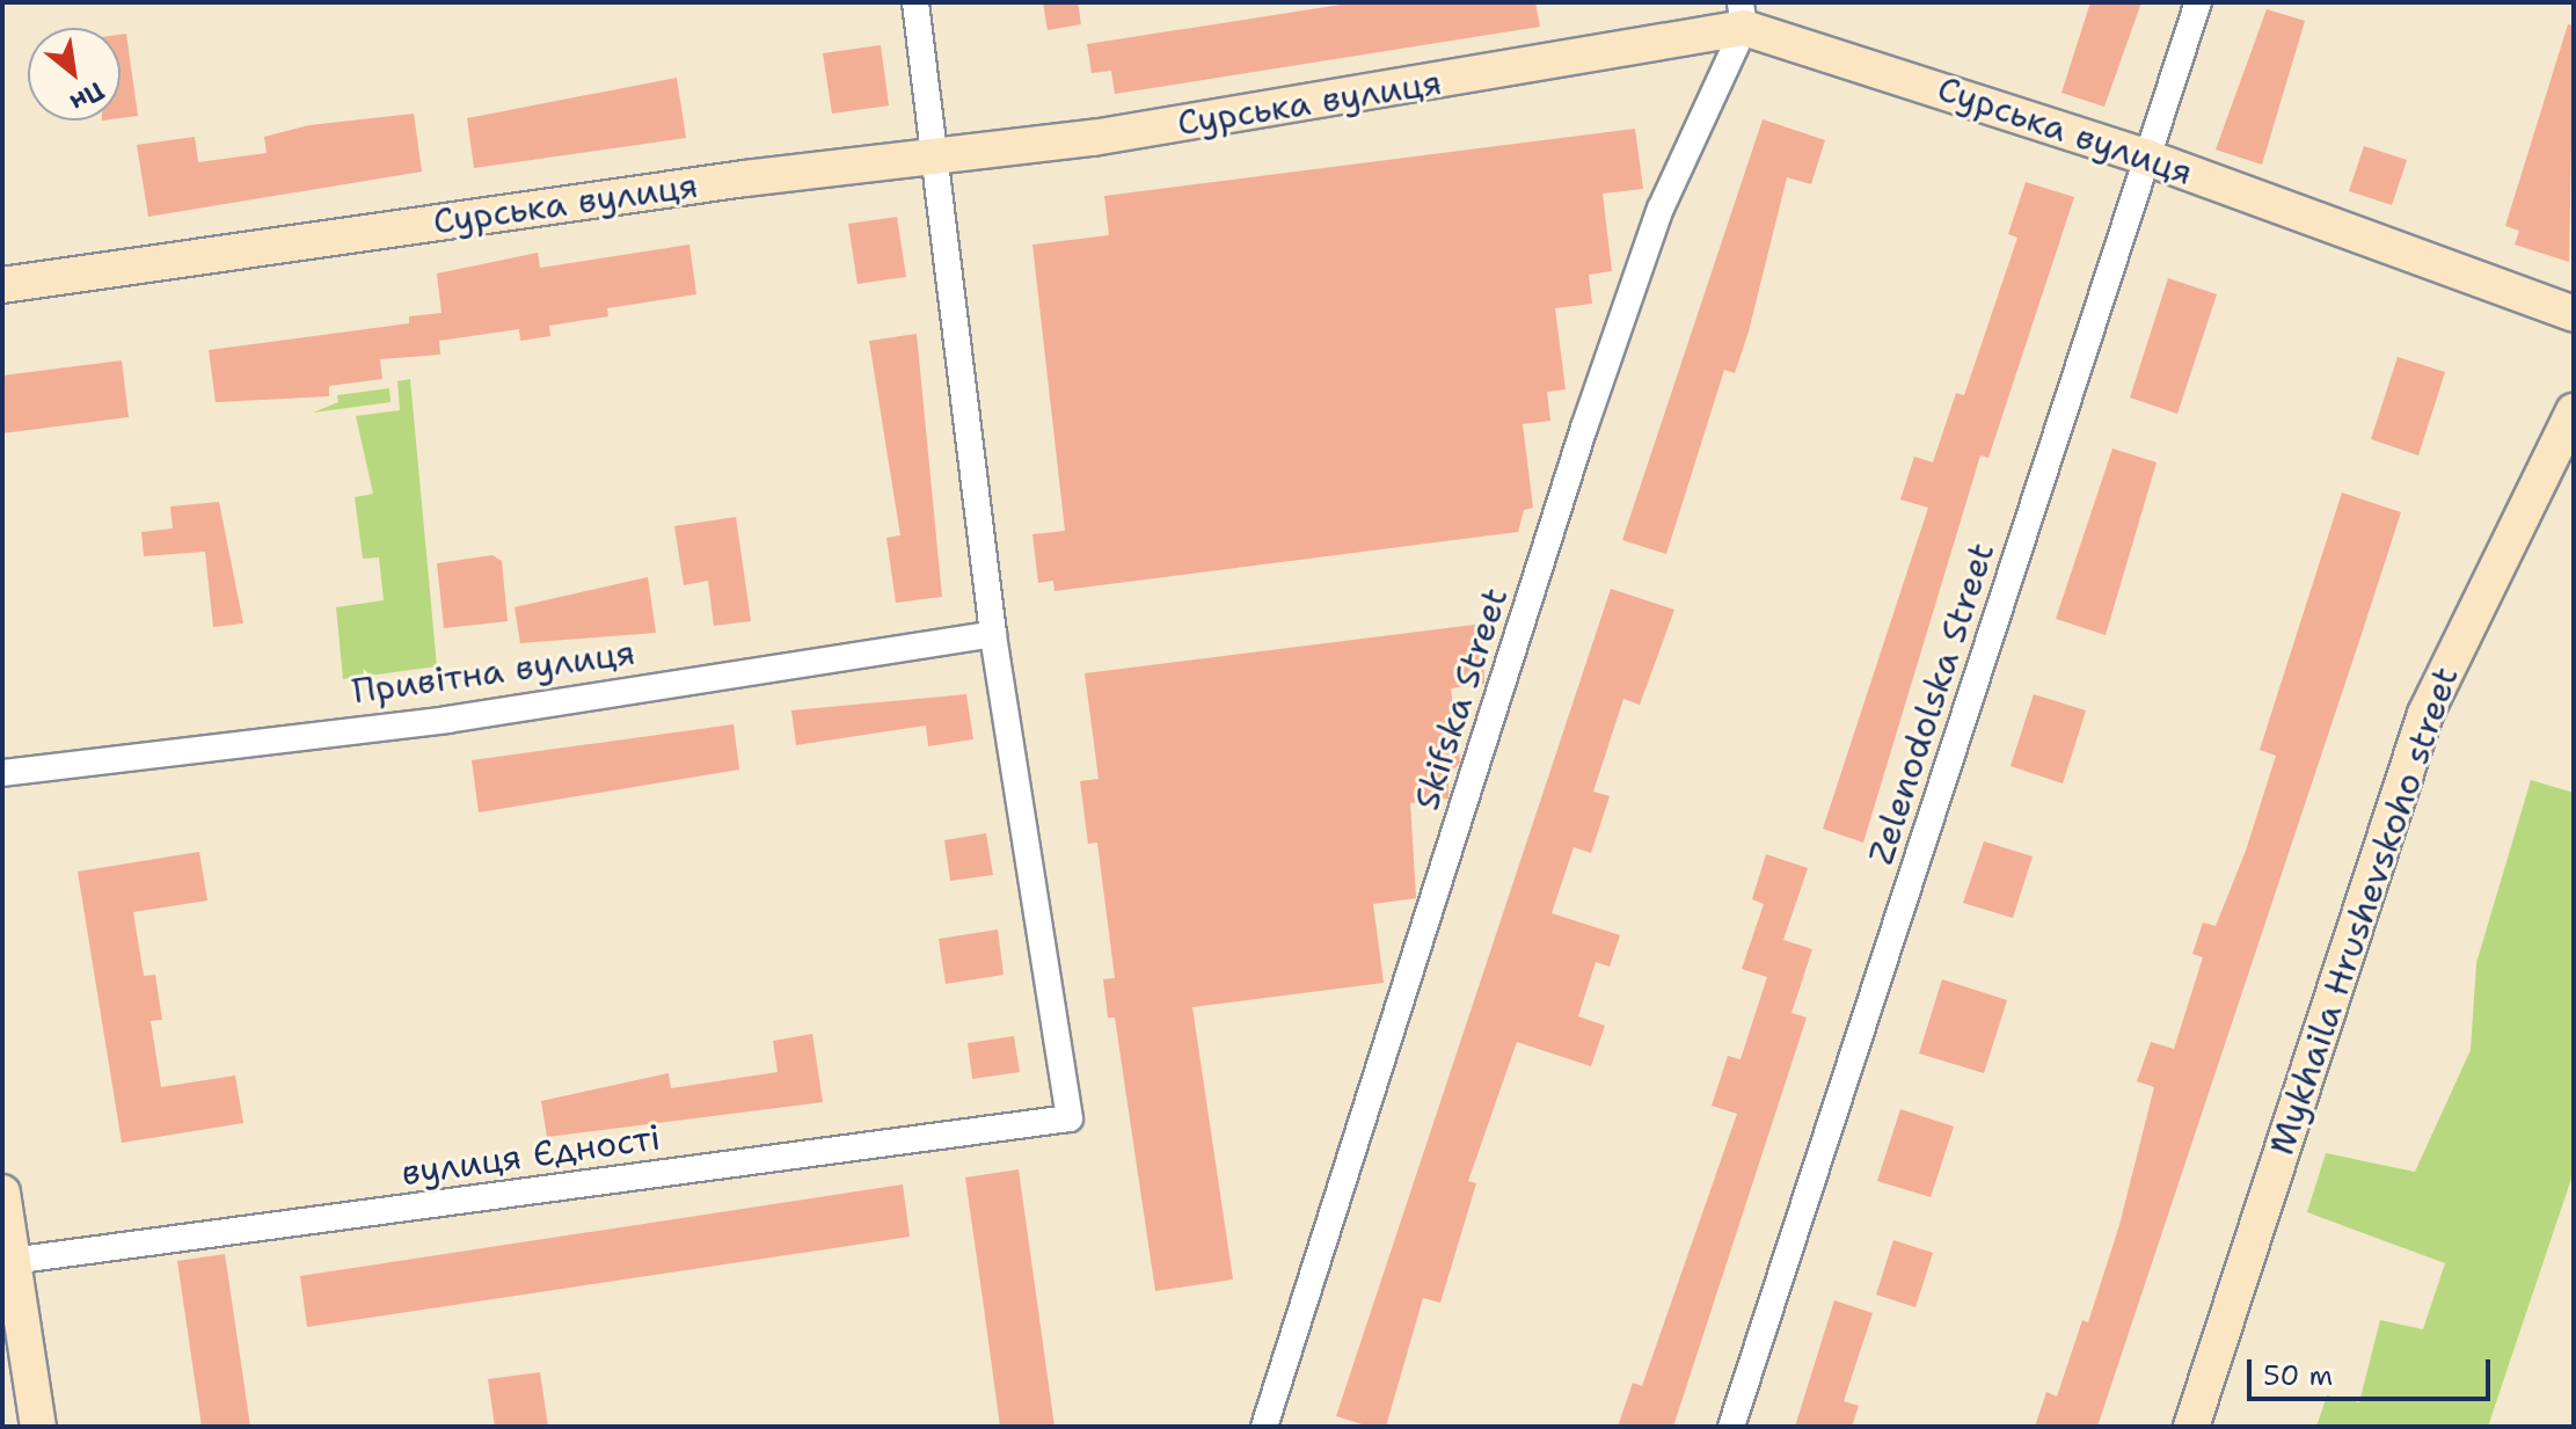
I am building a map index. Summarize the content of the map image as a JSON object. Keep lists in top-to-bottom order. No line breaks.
{"streets":{"street":["Сурська вулиця","Привітна вулиця","Skifska Street","Zelenodolska Street","Mykhaila Hrushevskoho street","вулиця Єдності"]},"crossings":[["Сурська вулиця","Skifska Street"],["Сурська вулиця","Zelenodolska Street"],["Привітна вулиця","вулиця Єдності"]],"scale_bar":"50 m","north":"bottom right"}
